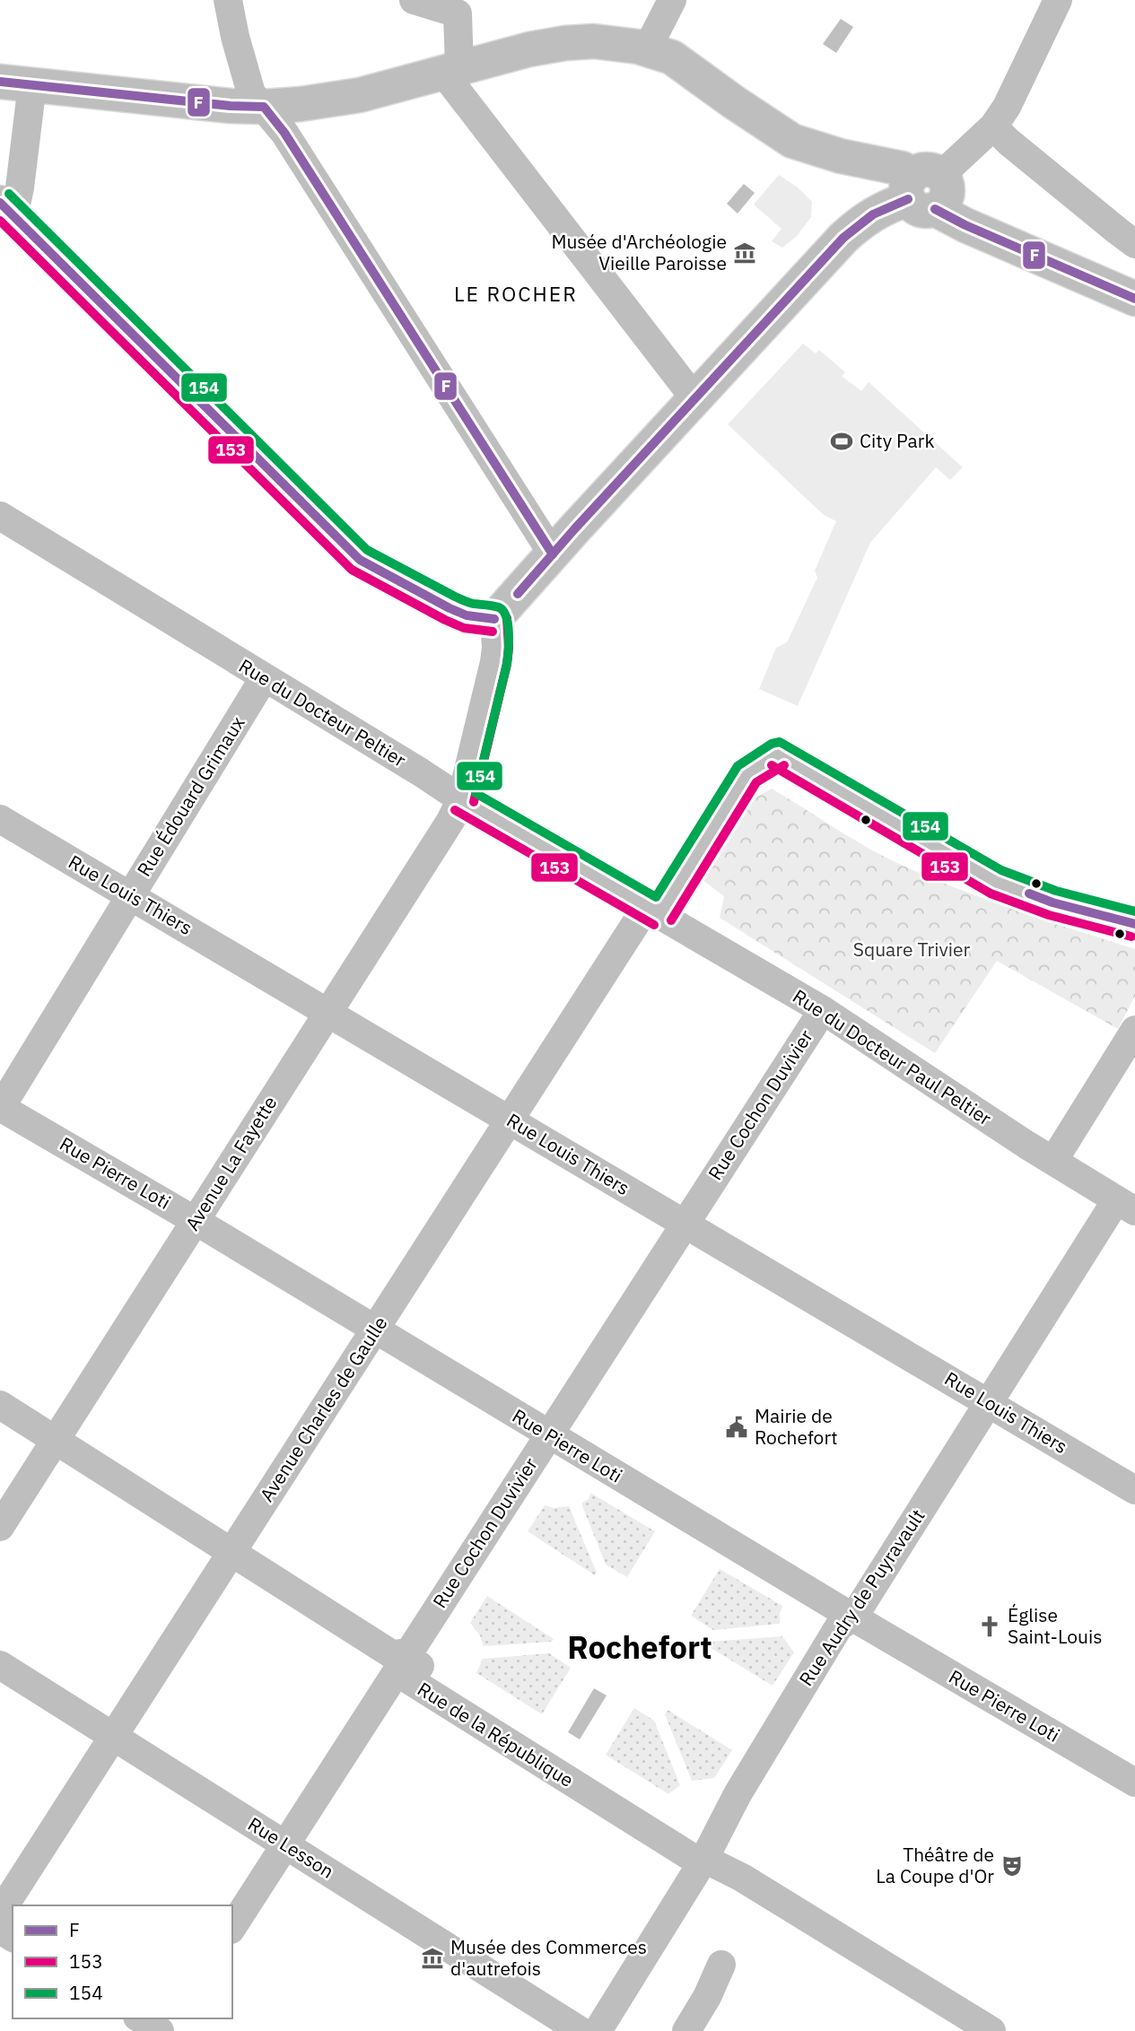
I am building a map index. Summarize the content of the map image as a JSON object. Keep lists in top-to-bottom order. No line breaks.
{"streets":{"street":["Rue du Docteur Peltier","Rue Édouard Grimaux","Rue Louis Thiers","Rue du Docteur Paul Peltier","Rue Cochon Duvivier","Avenue La Fayette","Rue Pierre Loti","Avenue Charles de Gaulle","Rue Audry de Puyravault","Rue de la République","Rue Lesson"]},"crossings":[["Rue du Docteur Peltier","Rue Édouard Grimaux"],["Rue du Docteur Peltier","Rue du Docteur Paul Peltier"],["Rue du Docteur Peltier","Avenue La Fayette"],["Rue du Docteur Peltier","Avenue Charles de Gaulle"],["Rue Édouard Grimaux","Rue Louis Thiers"],["Rue Édouard Grimaux","Rue Pierre Loti"],["Rue Louis Thiers","Rue Cochon Duvivier"],["Rue Louis Thiers","Avenue La Fayette"],["Rue Louis Thiers","Avenue Charles de Gaulle"],["Rue Louis Thiers","Rue Audry de Puyravault"],["Rue du Docteur Paul Peltier","Rue Cochon Duvivier"],["Rue du Docteur Paul Peltier","Avenue Charles de Gaulle"],["Rue du Docteur Paul Peltier","Rue Audry de Puyravault"],["Rue Cochon Duvivier","Rue Pierre Loti"],["Rue Cochon Duvivier","Rue de la République"],["Rue Cochon Duvivier","Rue Lesson"],["Avenue La Fayette","Rue Pierre Loti"],["Rue Pierre Loti","Avenue Charles de Gaulle"],["Rue Pierre Loti","Rue Audry de Puyravault"],["Avenue Charles de Gaulle","Rue Lesson"],["Rue Audry de Puyravault","Rue de la République"]],"districts":["LE ROCHER","Rochefort"],"parks":["Square Trivier"],"places":{"museum":["Musée d'Archéologie Vieille Paroisse","Musée des Commerces d'autrefois"],"sports":["City Park"],"public building":["Mairie de Rochefort"],"church":["Église Saint-Louis"],"theatre":["Théâtre de La Coupe d'Or"]},"lines":["transit line F","transit line 154","transit line 153"],"legend":["F","153","154"]}
